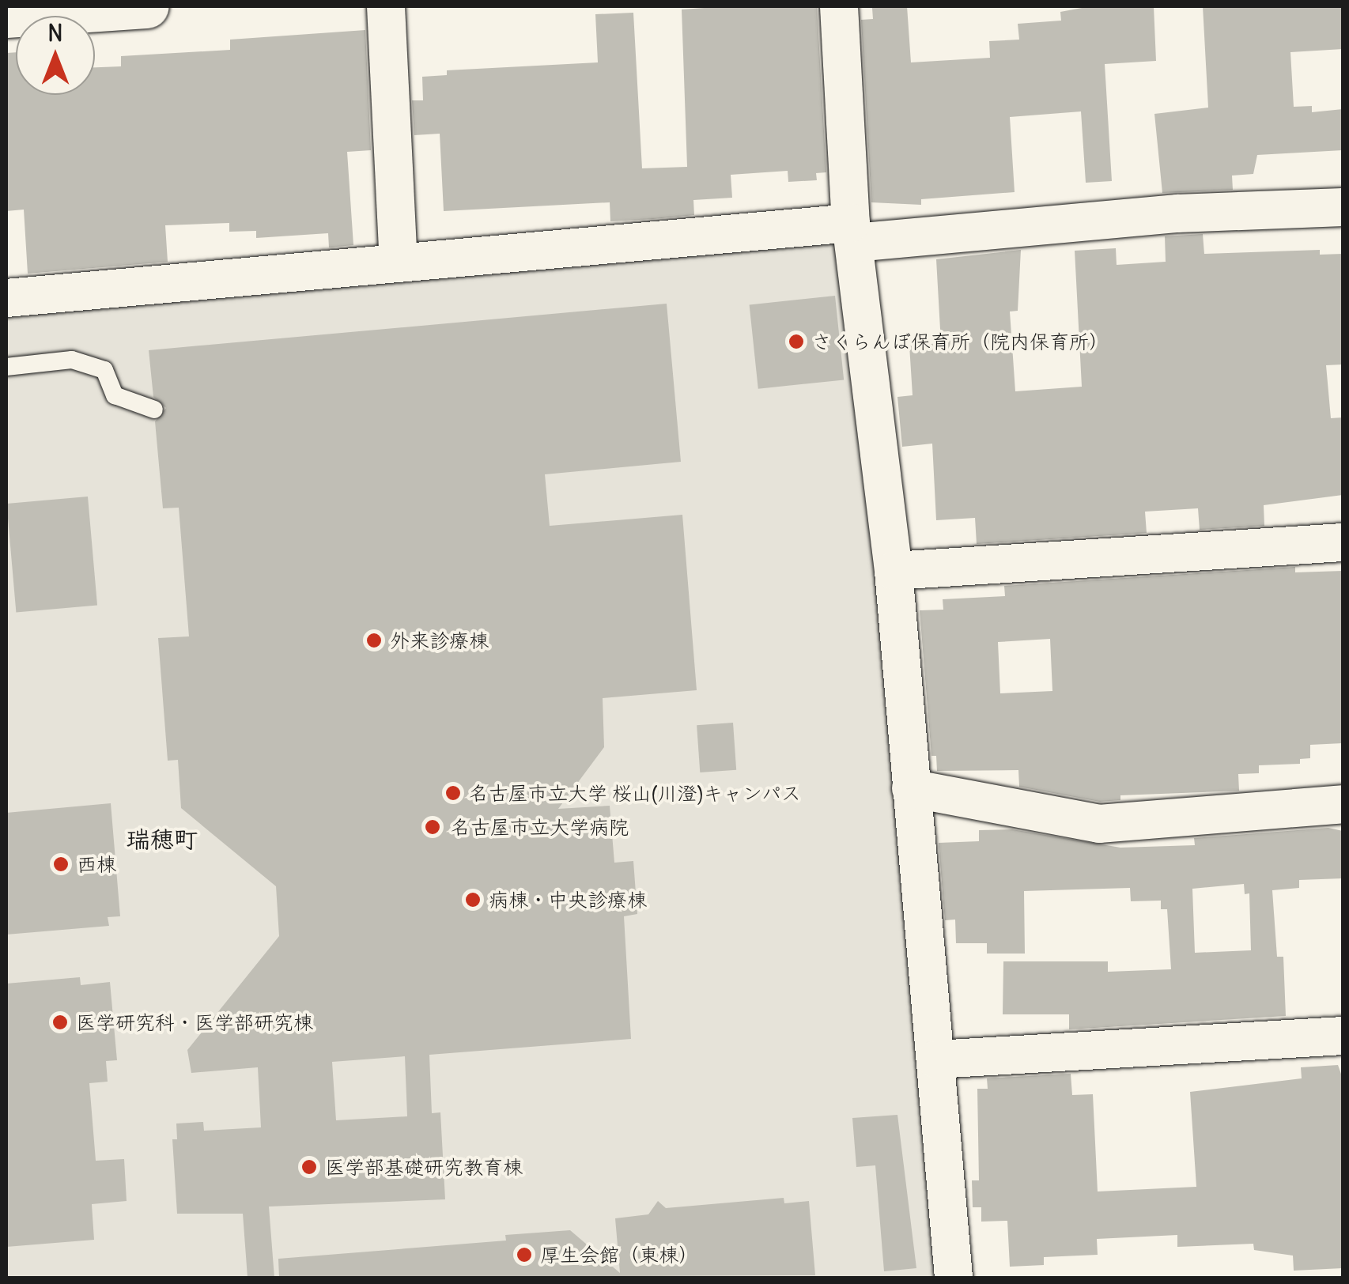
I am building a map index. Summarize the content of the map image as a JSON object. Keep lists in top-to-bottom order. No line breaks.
{"districts":["瑞穂町"],"places":["さくらんぼ保育所（院内保育所）","外来診療棟","名古屋市立大学 桜山(川澄)キャンパス","名古屋市立大学病院","西棟","病棟・中央診療棟","医学研究科・医学部研究棟","医学部基礎研究教育棟","厚生会館（東棟）"],"north":"top"}
